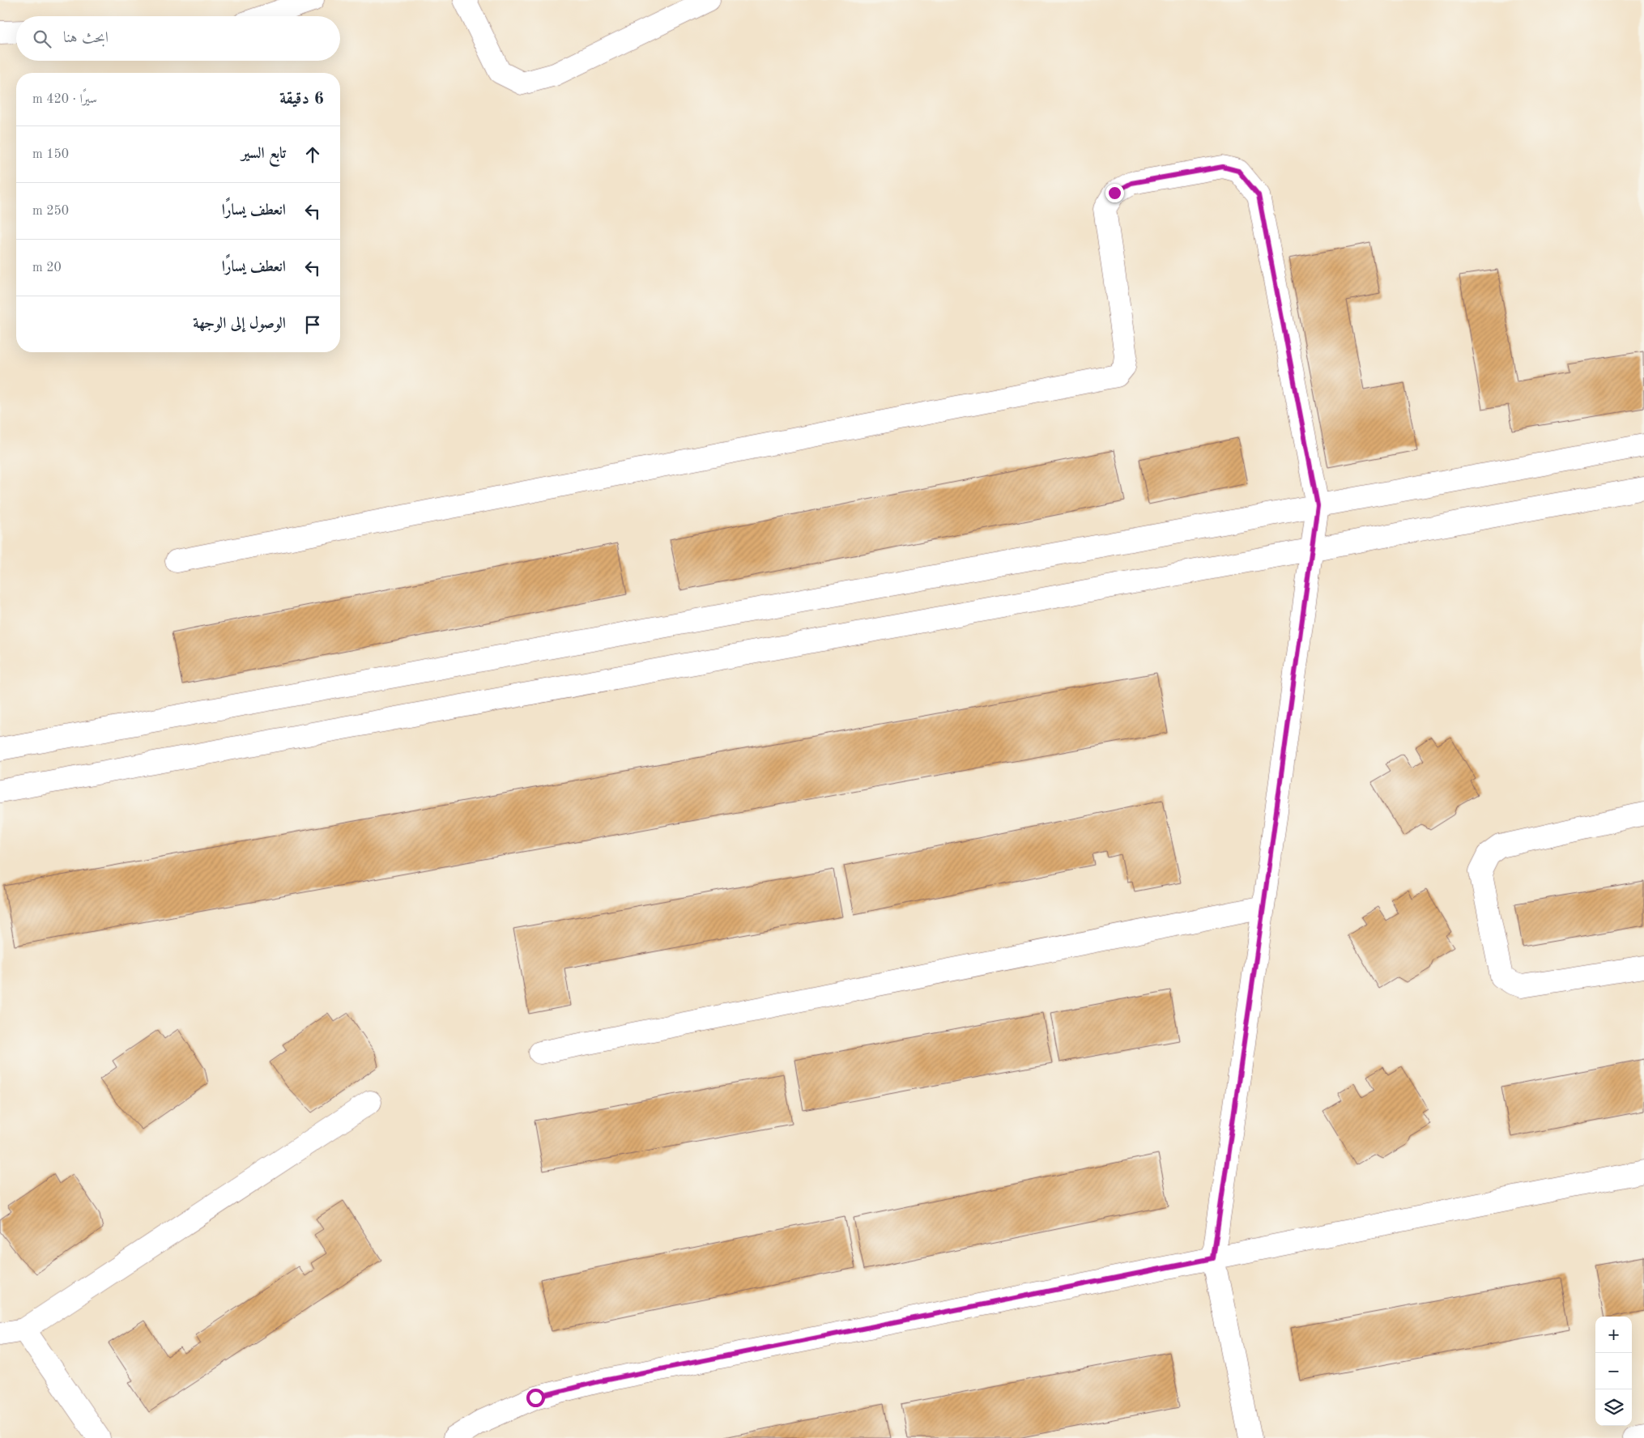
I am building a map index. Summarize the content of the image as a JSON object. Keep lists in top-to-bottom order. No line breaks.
{"page":{"search":"ابحث هنا","heading":["6 دقيقة","سيرًا · 420 m"],"list":[["تابع السير","150 m"],["انعطف يسارًا","250 m"],["انعطف يسارًا","20 m"],"الوصول إلى الوجهة"],"map_buttons":["+","−"]}}
